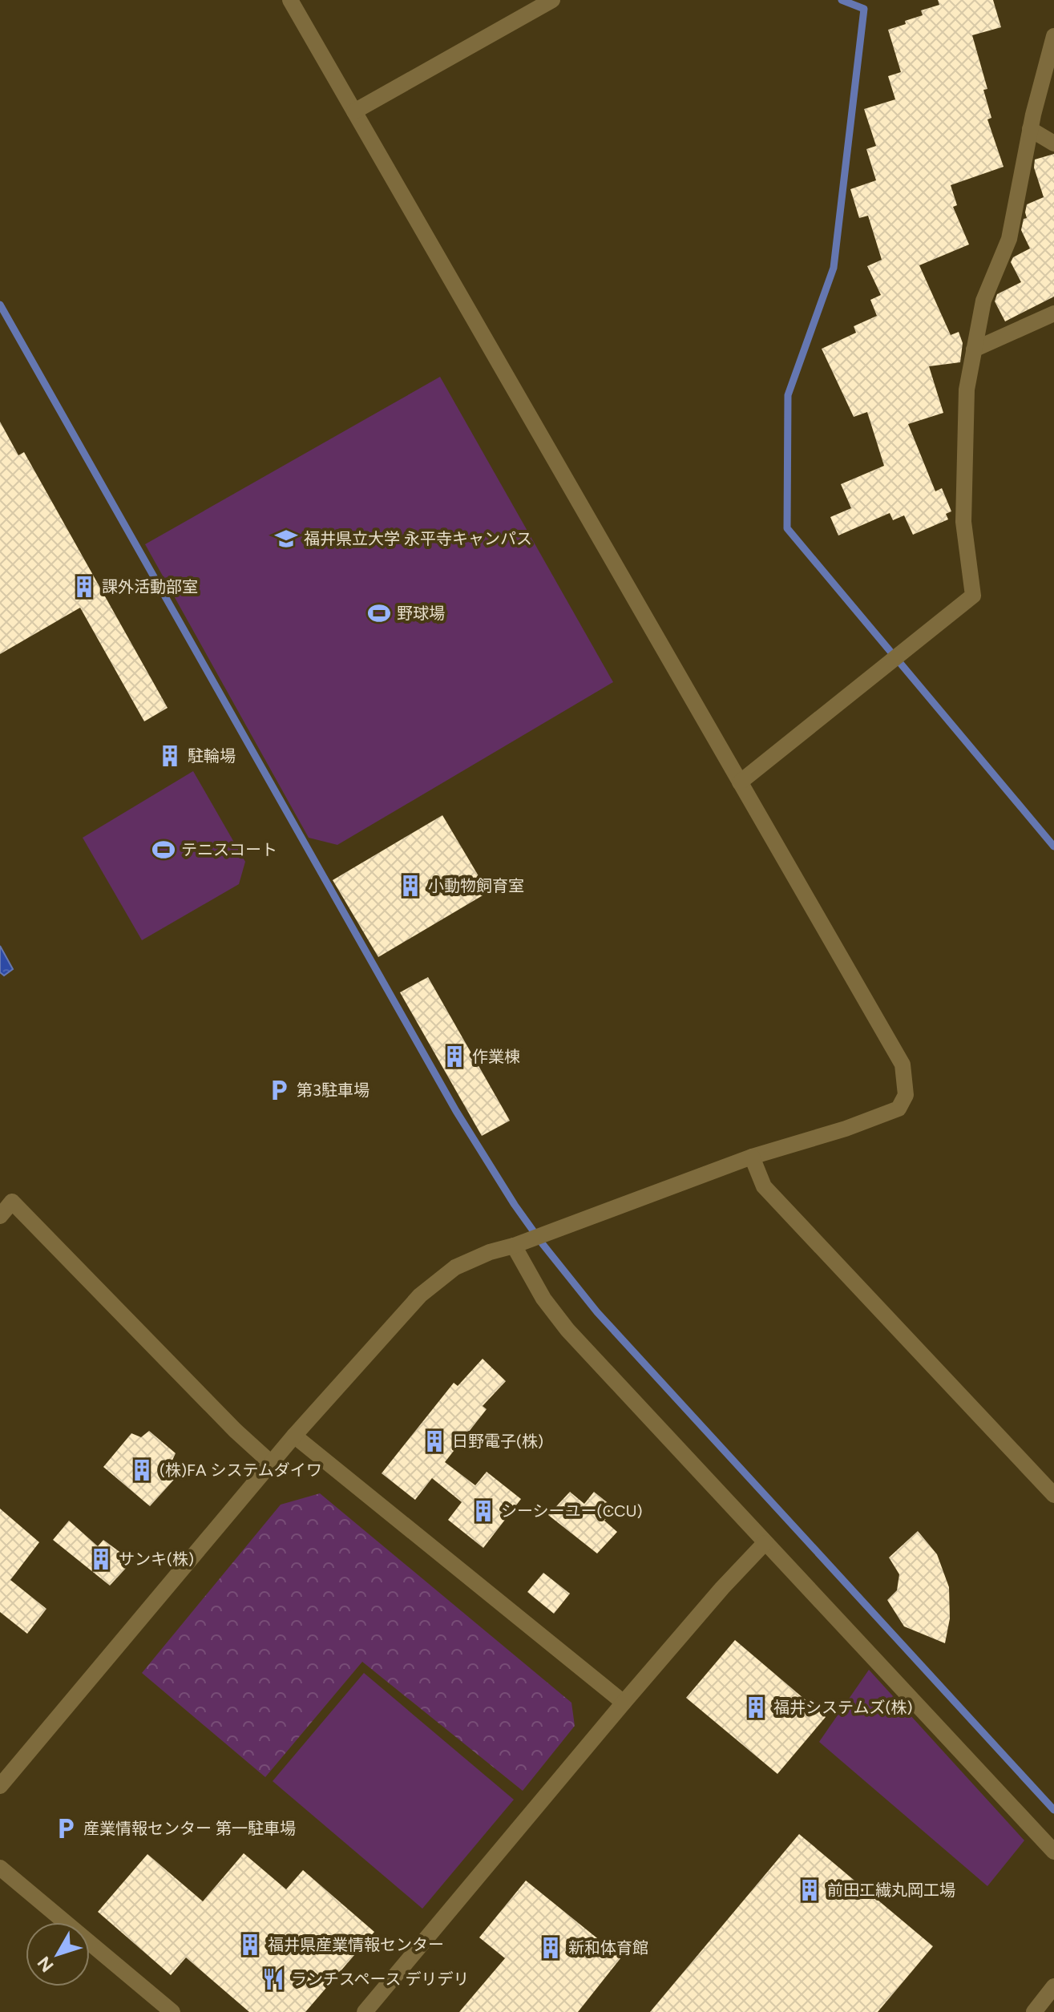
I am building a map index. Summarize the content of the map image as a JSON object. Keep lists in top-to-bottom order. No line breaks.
{"places":{"school or university":["福井県立大学 永平寺キャンパス"],"building":["課外活動部室","駐輪場","小動物飼育室","作業棟","日野電子(株)","(株)FA システムダイワ","シーシーユー(CCU)","サンキ(株)","福井システムズ(株)","前田工繊丸岡工場","福井県産業情報センター","新和体育館"],"sports":["野球場","テニスコート"],"parking":["第3駐車場","産業情報センター 第一駐車場"],"restaurant":["ランチスペース デリデリ"]},"north":"bottom left"}
